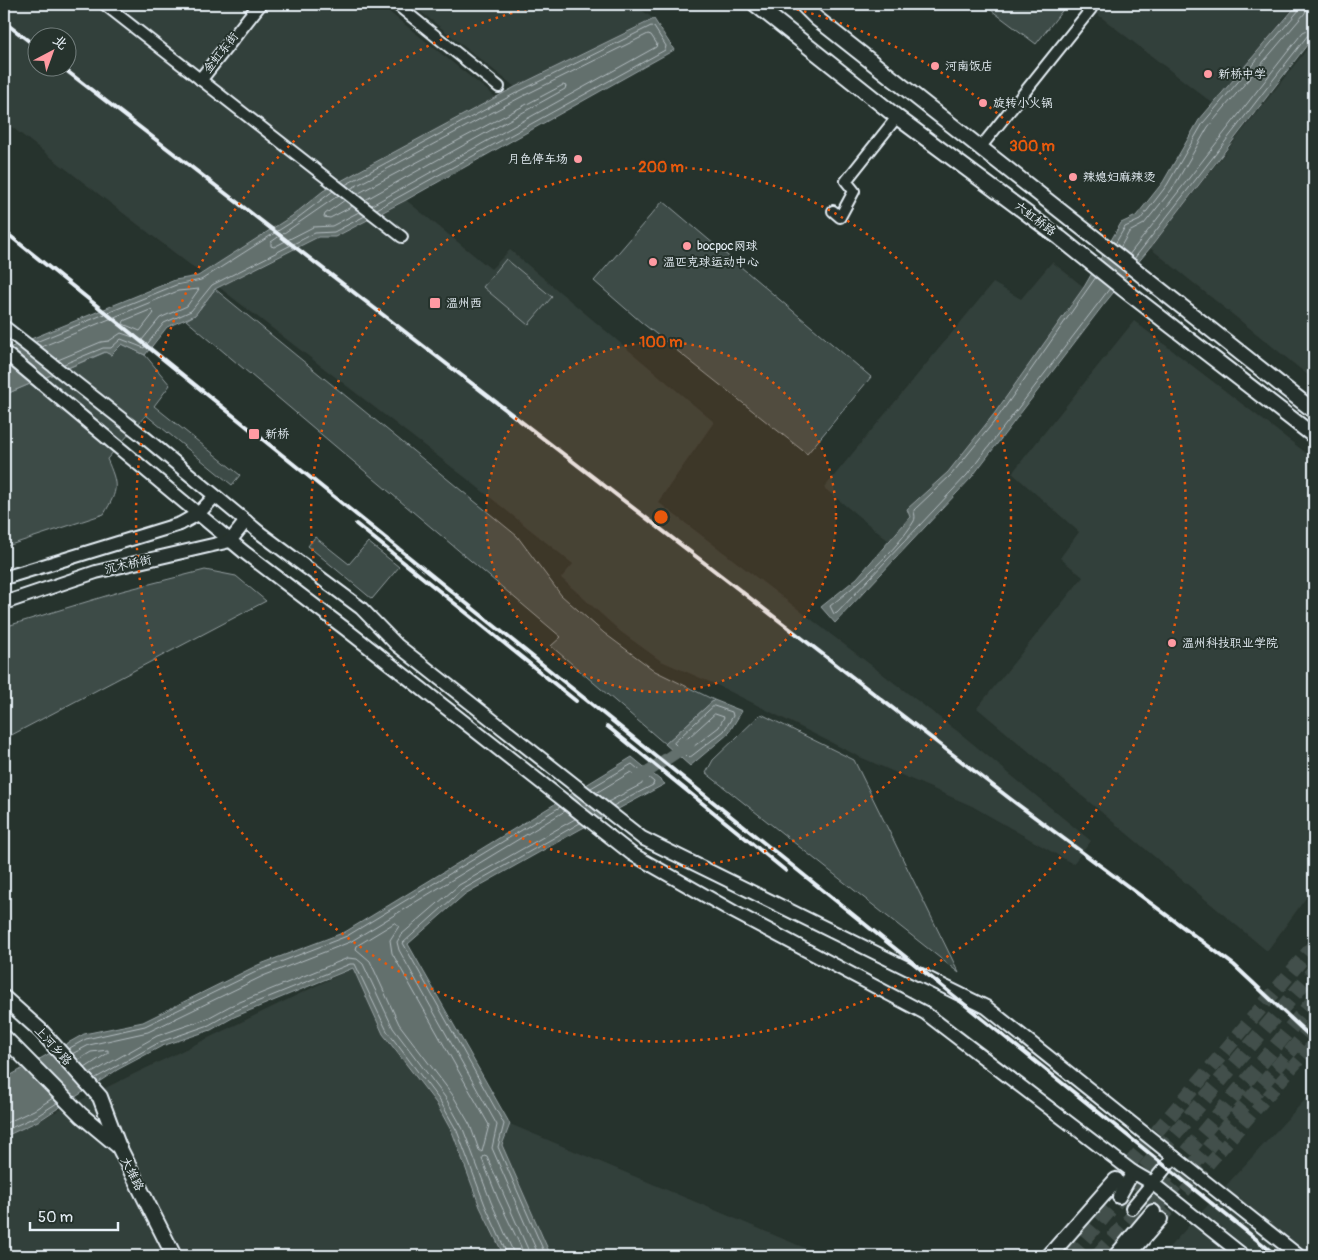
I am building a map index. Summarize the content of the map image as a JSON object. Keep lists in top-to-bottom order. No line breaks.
{"streets":{"main road":["六虹桥路","上河乡路","大维路"],"street":["金虹东街","沉木桥街"]},"crossings":[["上河乡路","大维路"]],"places":{"other":["河南饭店","新桥中学","旋转小火锅","月色停车场","辣媳妇麻辣烫","bocpoc网球","温匹克球运动中心","温州科技职业学院"],"transit":["温州西","新桥"]},"scale_bar":"50 m","north":"top right","rings":["300 m","200 m","100 m"]}
